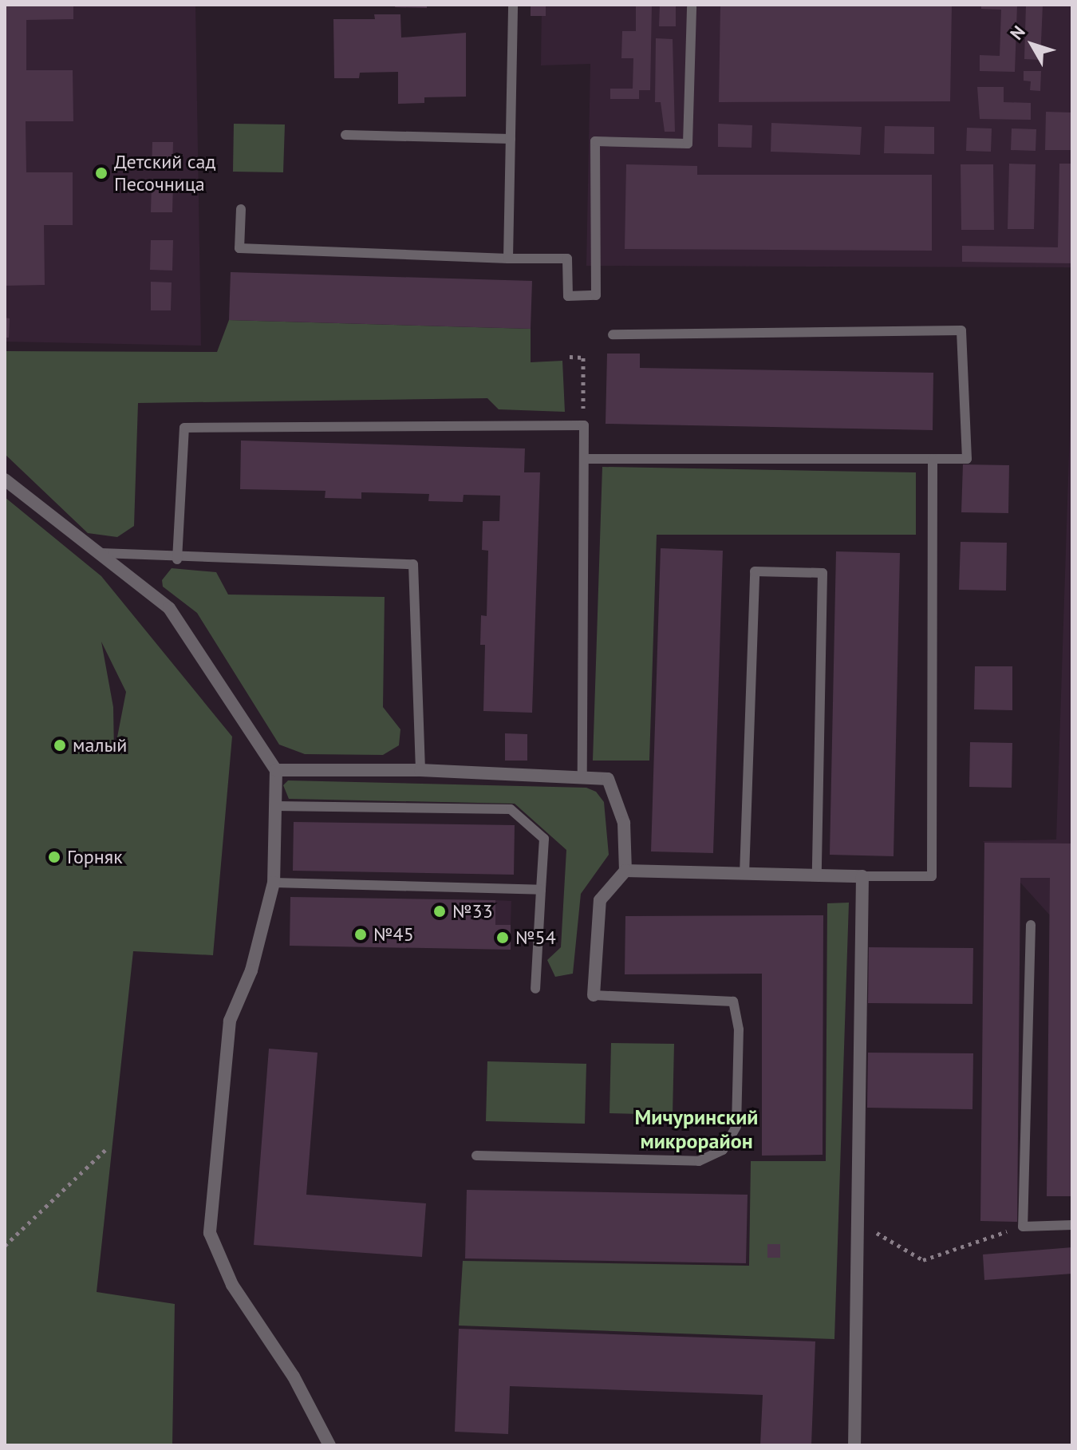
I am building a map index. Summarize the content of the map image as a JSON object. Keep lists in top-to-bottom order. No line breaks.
{"districts":["Мичуринский микрорайон"],"places":["Детский сад Песочница","малый","Горняк","№33","№45","№54"],"north":"top left"}
